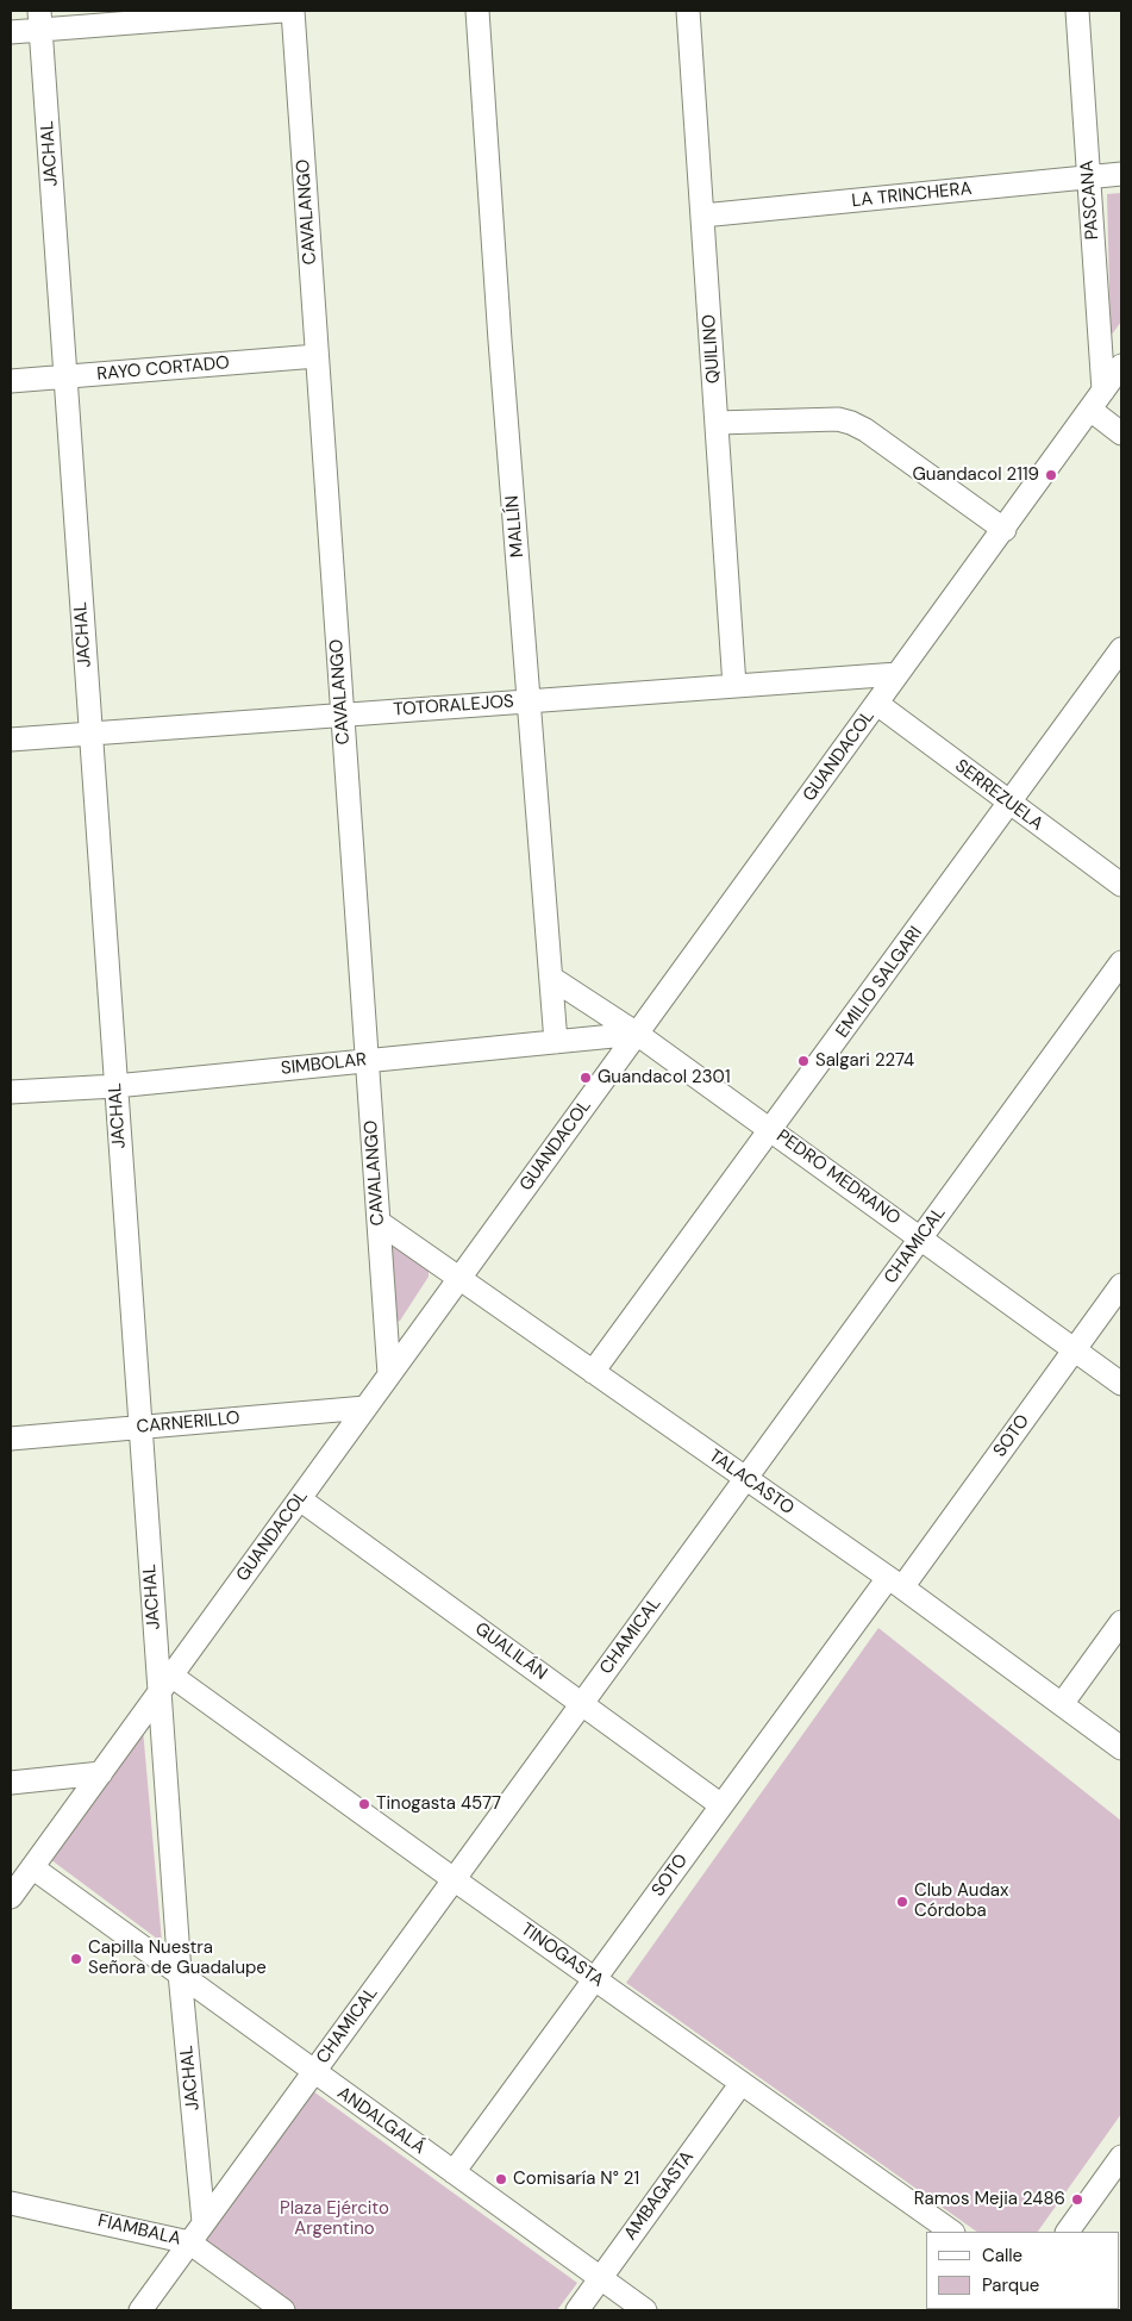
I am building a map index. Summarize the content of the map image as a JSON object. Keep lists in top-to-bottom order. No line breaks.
{"streets":{"street":["JACHAL","LA TRINCHERA","PASCANA","CAVALANGO","QUILINO","RAYO CORTADO","MALLÍN","TOTORALEJOS","GUANDACOL","SERREZUELA","EMILIO SALGARI","SIMBOLAR","PEDRO MEDRANO","CHAMICAL","CARNERILLO","SOTO","TALACASTO","GUALILÁN","TINOGASTA","ANDALGALÁ","AMBAGASTA","FIAMBALA"]},"crossings":[["JACHAL","RAYO CORTADO"],["JACHAL","TOTORALEJOS"],["JACHAL","GUANDACOL"],["JACHAL","SIMBOLAR"],["JACHAL","CHAMICAL"],["JACHAL","CARNERILLO"],["JACHAL","TINOGASTA"],["JACHAL","ANDALGALÁ"],["LA TRINCHERA","PASCANA"],["LA TRINCHERA","QUILINO"],["PASCANA","GUANDACOL"],["CAVALANGO","RAYO CORTADO"],["CAVALANGO","TOTORALEJOS"],["CAVALANGO","GUANDACOL"],["CAVALANGO","SIMBOLAR"],["CAVALANGO","TALACASTO"],["QUILINO","TOTORALEJOS"],["MALLÍN","TOTORALEJOS"],["MALLÍN","SIMBOLAR"],["MALLÍN","PEDRO MEDRANO"],["TOTORALEJOS","GUANDACOL"],["GUANDACOL","SERREZUELA"],["GUANDACOL","SIMBOLAR"],["GUANDACOL","PEDRO MEDRANO"],["GUANDACOL","CARNERILLO"],["GUANDACOL","TALACASTO"],["GUANDACOL","GUALILÁN"],["GUANDACOL","TINOGASTA"],["GUANDACOL","ANDALGALÁ"],["SERREZUELA","EMILIO SALGARI"],["EMILIO SALGARI","PEDRO MEDRANO"],["EMILIO SALGARI","TALACASTO"],["SIMBOLAR","PEDRO MEDRANO"],["PEDRO MEDRANO","CHAMICAL"],["PEDRO MEDRANO","SOTO"],["CHAMICAL","TALACASTO"],["CHAMICAL","GUALILÁN"],["CHAMICAL","TINOGASTA"],["CHAMICAL","ANDALGALÁ"],["CHAMICAL","FIAMBALA"],["SOTO","TALACASTO"],["SOTO","GUALILÁN"],["SOTO","TINOGASTA"],["SOTO","ANDALGALÁ"],["TINOGASTA","AMBAGASTA"],["ANDALGALÁ","AMBAGASTA"]],"parks":["Plaza Ejército Argentino"],"places":["Guandacol 2119","Salgari 2274","Guandacol 2301","Tinogasta 4577","Club Audax Córdoba","Capilla Nuestra Señora de Guadalupe","Comisaría N° 21","Ramos Mejia 2486"],"legend":["Calle","Parque"]}
